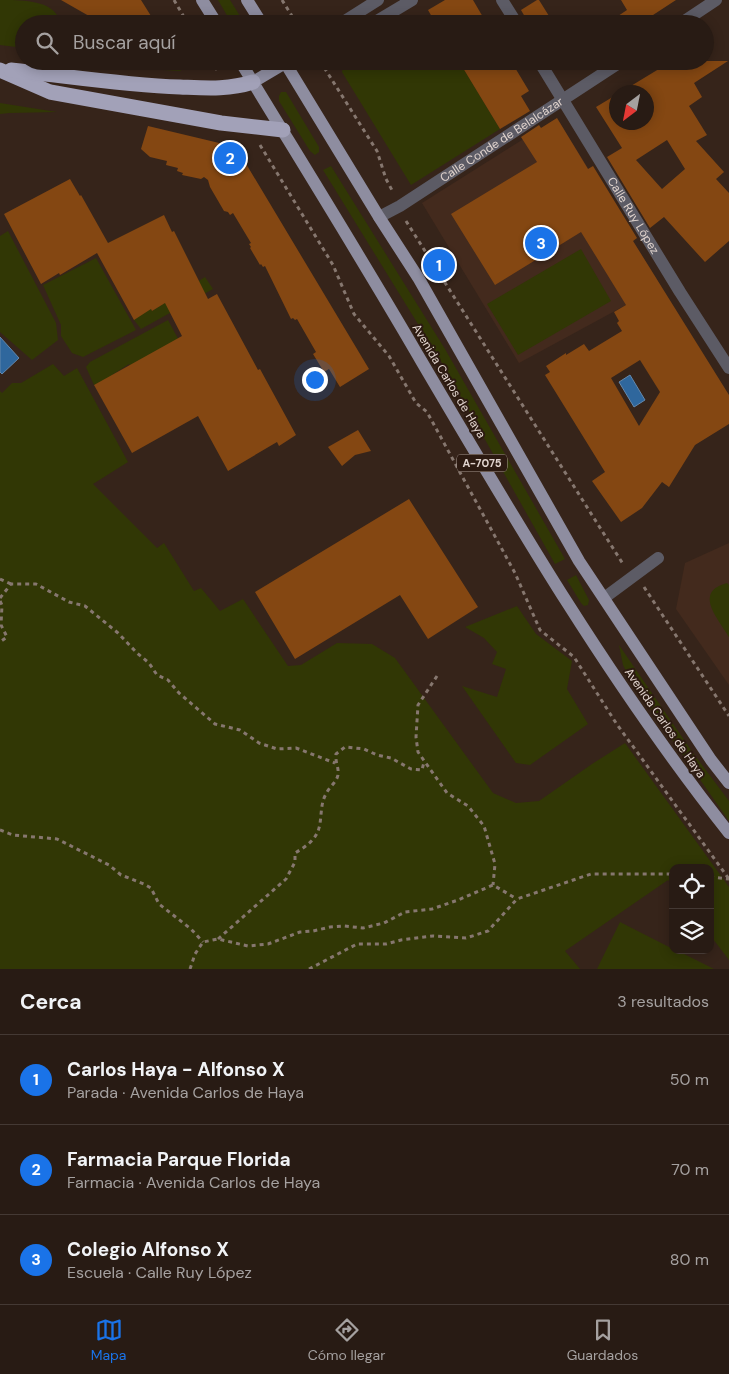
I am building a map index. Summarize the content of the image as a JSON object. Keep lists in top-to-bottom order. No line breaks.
{"streets":{"main road":["Avenida Carlos de Haya","A-7075"],"street":["Calle Conde de Belalcázar","Calle Ruy López"]},"crossings":[["Calle Conde de Belalcázar","Calle Ruy López"],["Calle Conde de Belalcázar","Avenida Carlos de Haya"]],"north":"bottom left","page":{"search":"Buscar aquí","pins":["2","3","1"],"heading":["Cerca","3 resultados"],"list":[{"mark":"1","name":"Carlos Haya - Alfonso X","note":"Parada · Avenida Carlos de Haya","value":"50 m"},{"mark":"2","name":"Farmacia Parque Florida","note":"Farmacia · Avenida Carlos de Haya","value":"70 m"},{"mark":"3","name":"Colegio Alfonso X","note":"Escuela · Calle Ruy López","value":"80 m"}],"nav":["Mapa","Cómo llegar","Guardados"]}}
